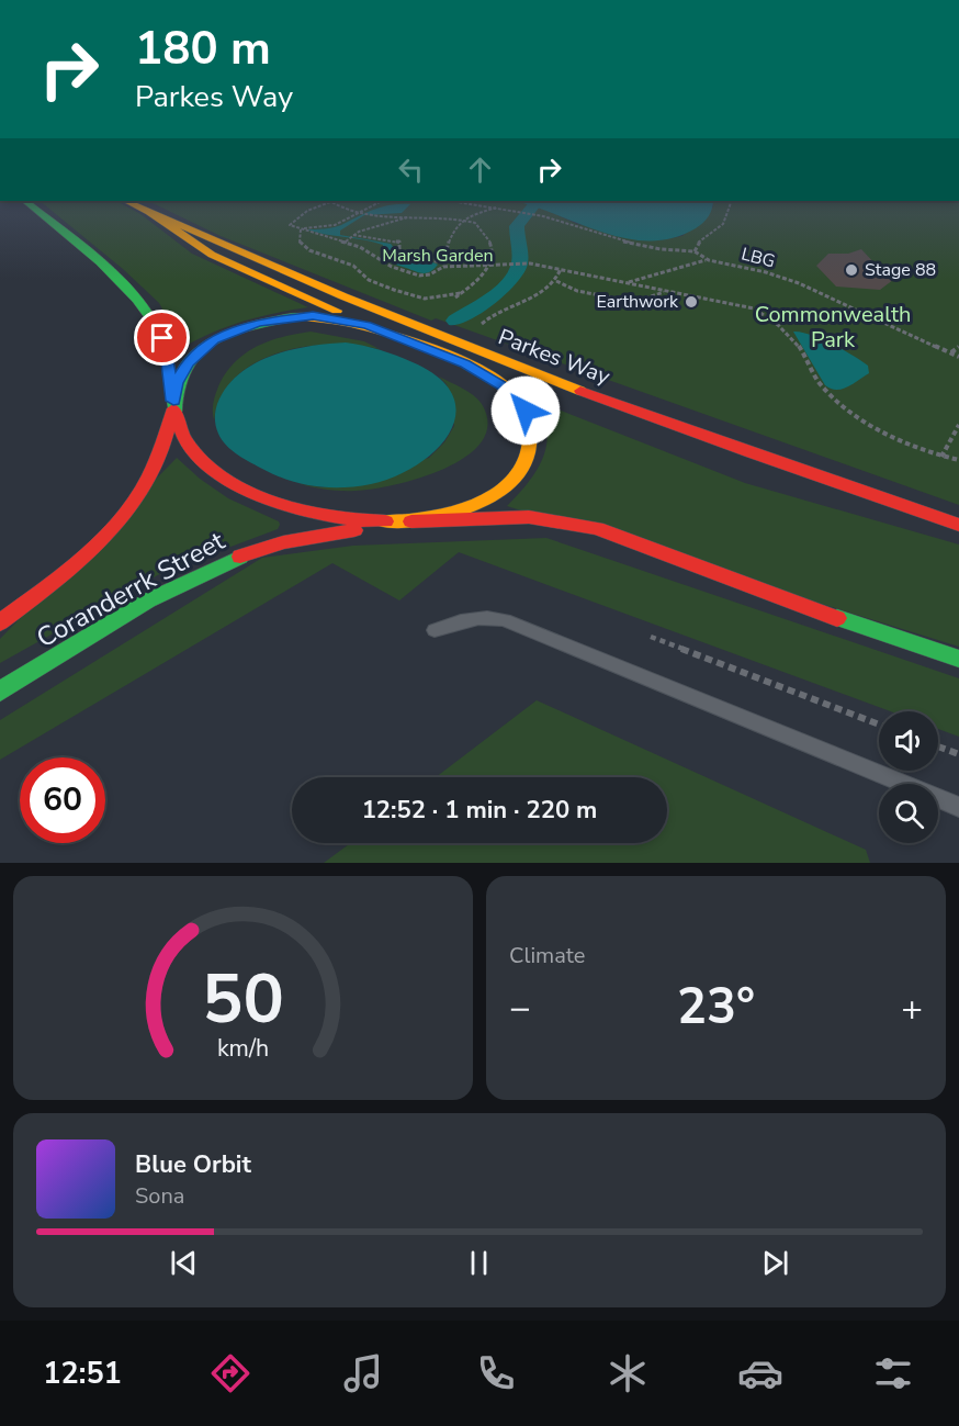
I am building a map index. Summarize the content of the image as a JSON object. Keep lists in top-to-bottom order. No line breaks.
{"streets":{"main road":["Parkes Way","Coranderrk Street"],"path":["LBG"]},"parks":["Marsh Garden","Commonwealth Park"],"places":["Stage 88","Earthwork"],"page":{"turn":["180 m","Parkes Way"],"limit":"60","trip":"12:52 · 1 min · 220 m","tile":"Climate","heat":["−","23°","+"],"song":["Blue Orbit","Sona"],"tabs":"12:51","gauge":["50","km/h"]}}
